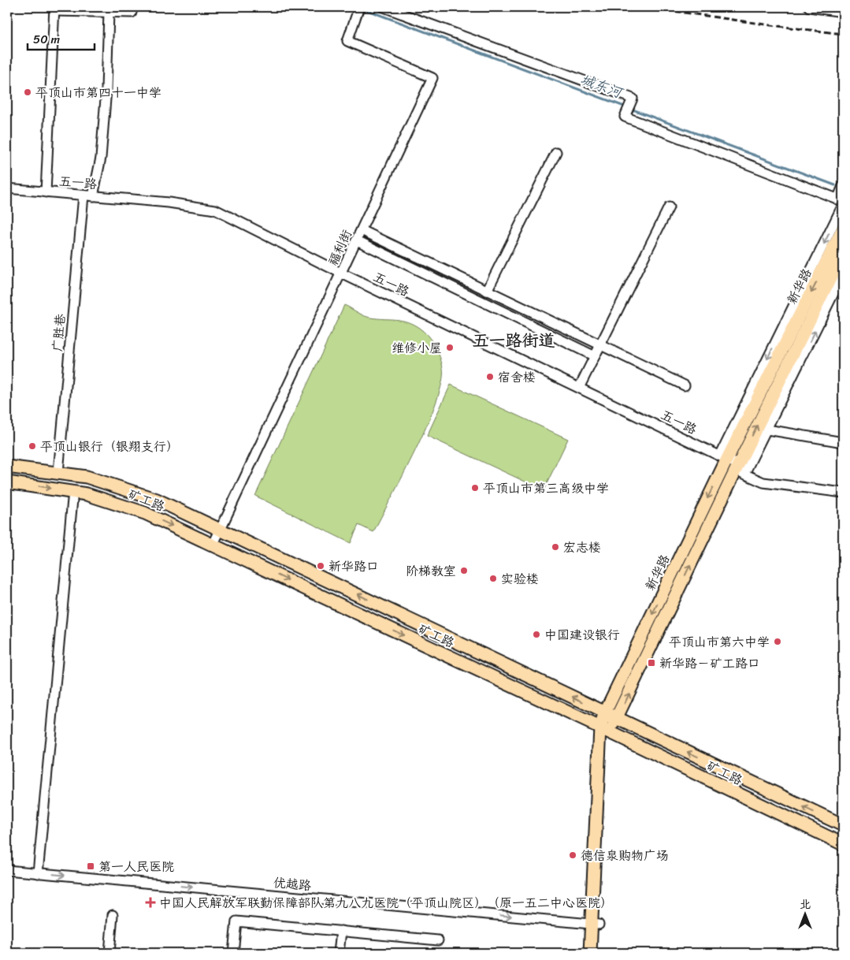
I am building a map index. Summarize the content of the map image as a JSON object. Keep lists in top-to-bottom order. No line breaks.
{"streets":{"main road":["新华路","矿工路"],"street":["五一路","福利街","广胜巷","优越路"]},"crossings":[["五一路","福利街"],["五一路","新华路"],["五一路","广胜巷"],["福利街","矿工路"],["新华路","矿工路"],["新华路","优越路"],["广胜巷","矿工路"]],"one_way":["优越路"],"districts":["五一路街道"],"water":["城东河"],"places":{"other":["平顶山市第四十一中学","维修小屋","宿舍楼","平顶山银行（银翔支行）","平顶山市第三高级中学","宏志楼","新华路口","阶梯教室","实验楼","中国建设银行","平顶山市第六中学","德信泉购物广场"],"transit":["新华路－矿工路口","第一人民医院"],"health":["中国人民解放军联勤保障部队第九八九医院（平顶山院区）（原一五二中心医院）"]},"scale_bar":"50 m","north":"top"}
